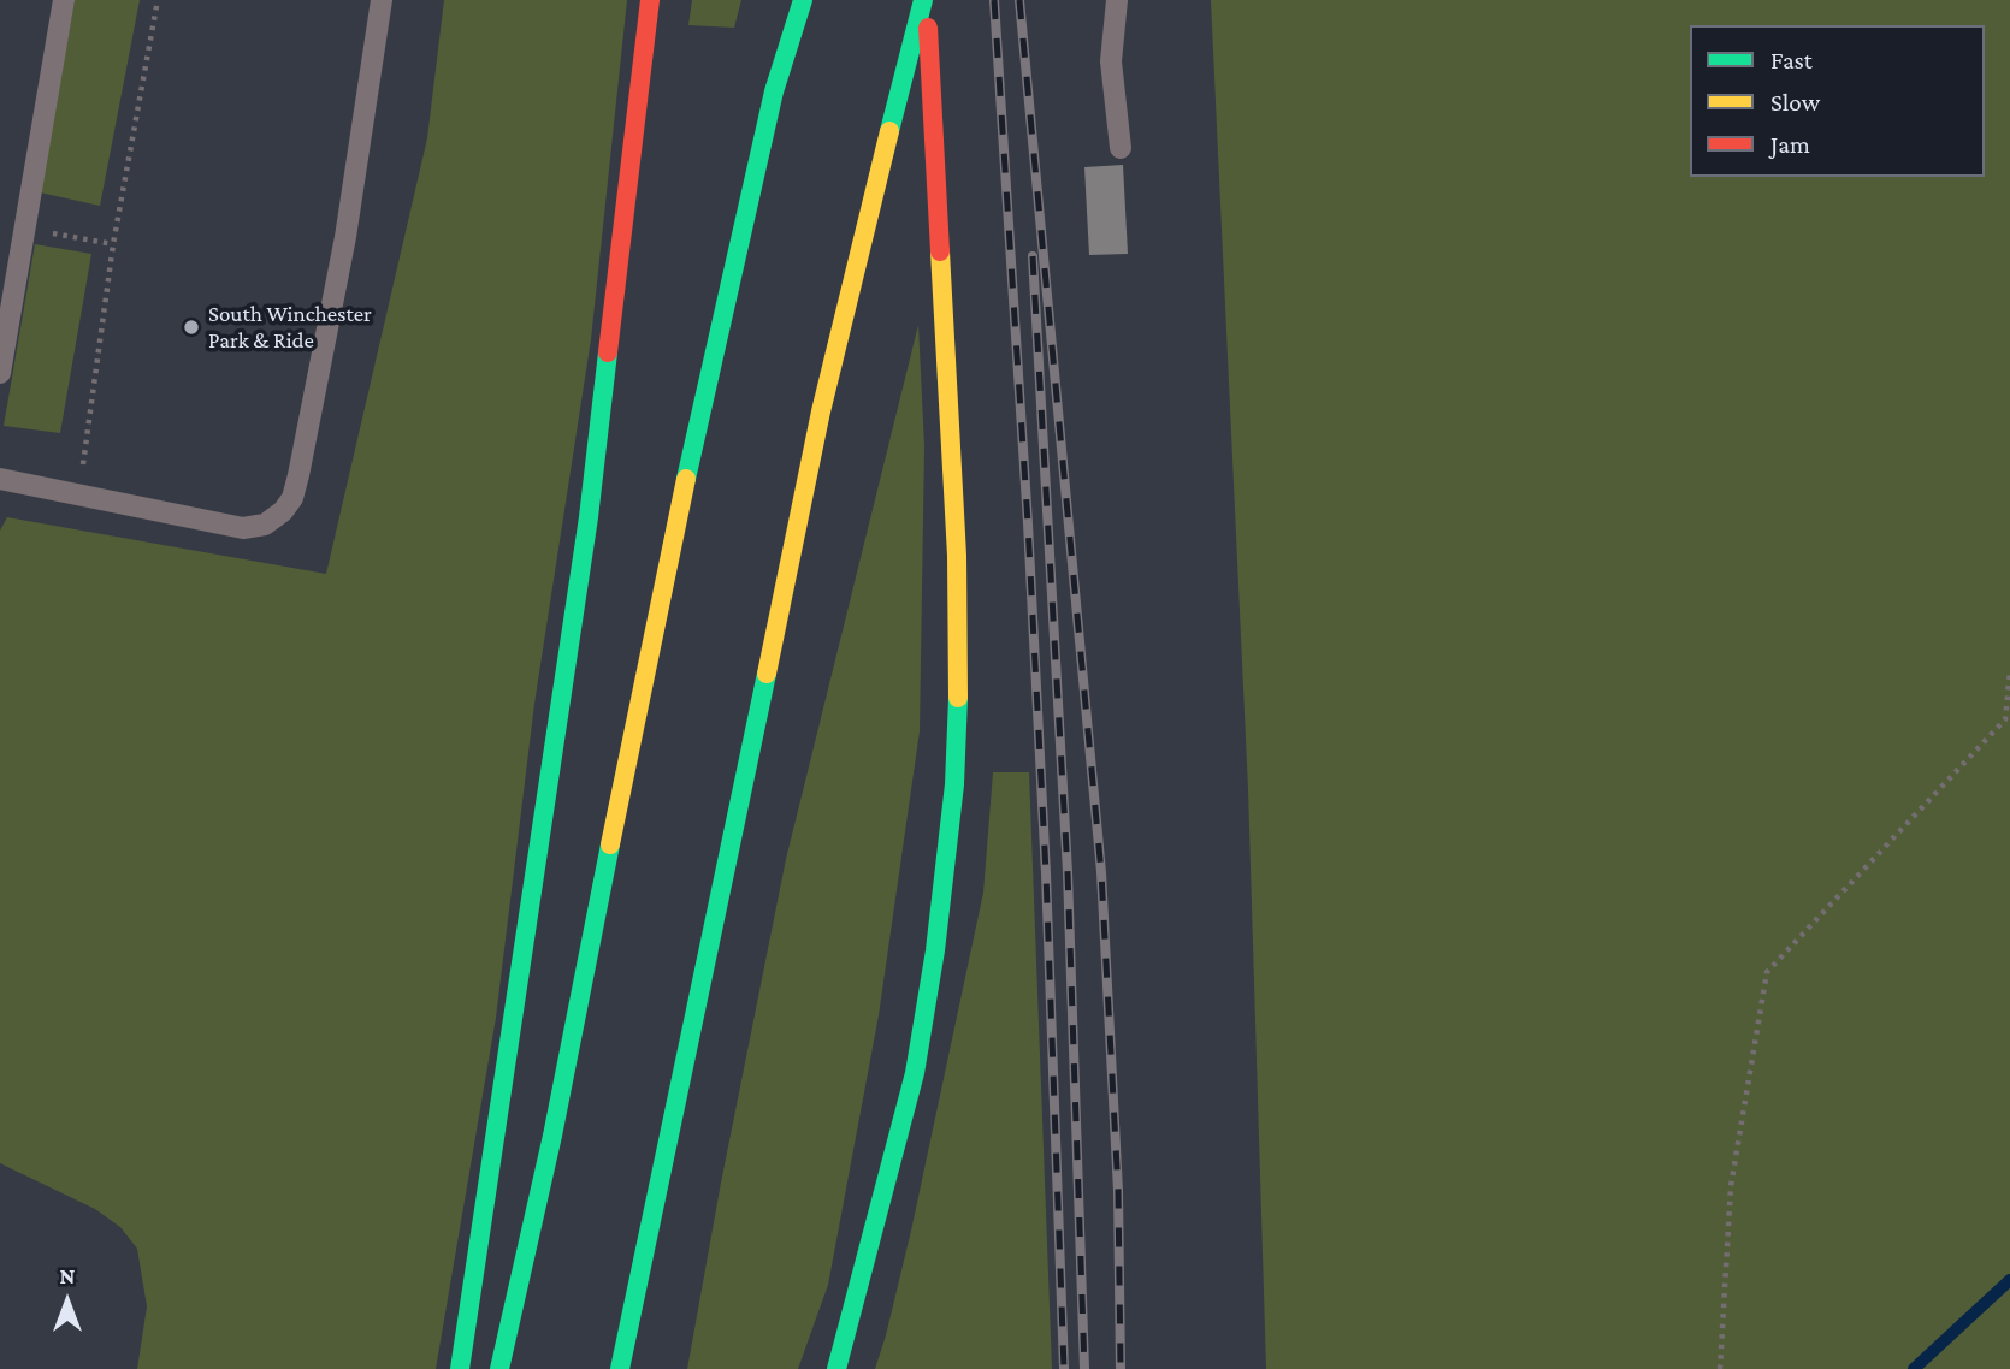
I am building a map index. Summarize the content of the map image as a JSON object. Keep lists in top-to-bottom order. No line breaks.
{"places":["South Winchester Park & Ride"],"legend":["Fast","Slow","Jam"],"north":"top"}
